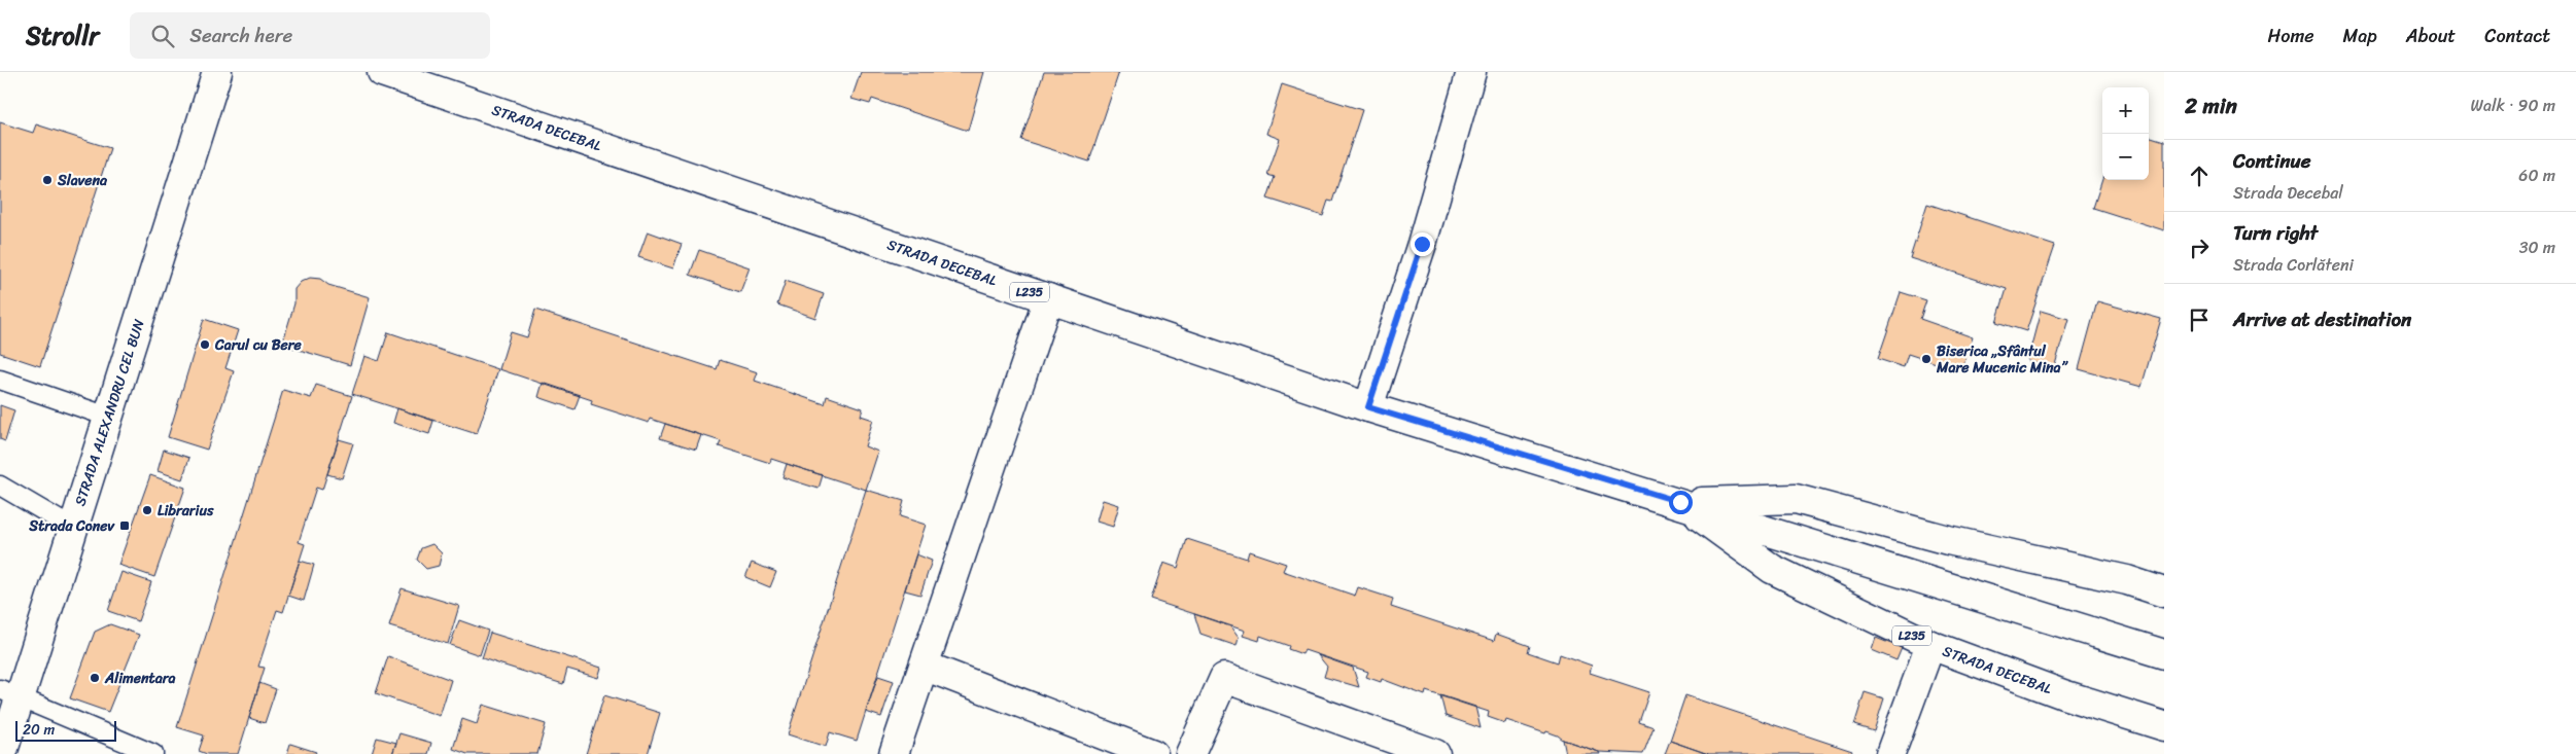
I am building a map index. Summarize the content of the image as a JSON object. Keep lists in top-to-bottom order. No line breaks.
{"streets":{"main road":["STRADA DECEBAL","L235","STRADA ALEXANDRU CEL BUN"]},"places":{"other":["Slavena","Carul cu Bere","Biserica „Sfântul Mare Mucenic Mina”","Librarius","Alimentara"],"transit":["Strada Conev"]},"scale_bar":"20 m","page":{"header":"Strollr","search":"Search here","nav":["Home","Map","About","Contact"],"heading":["2 min","Walk · 90 m"],"map_buttons":["+","−"],"list":[["Continue","Strada Decebal","60 m"],["Turn right","Strada Corlăteni","30 m"],"Arrive at destination"],"scale":"20 m"}}
